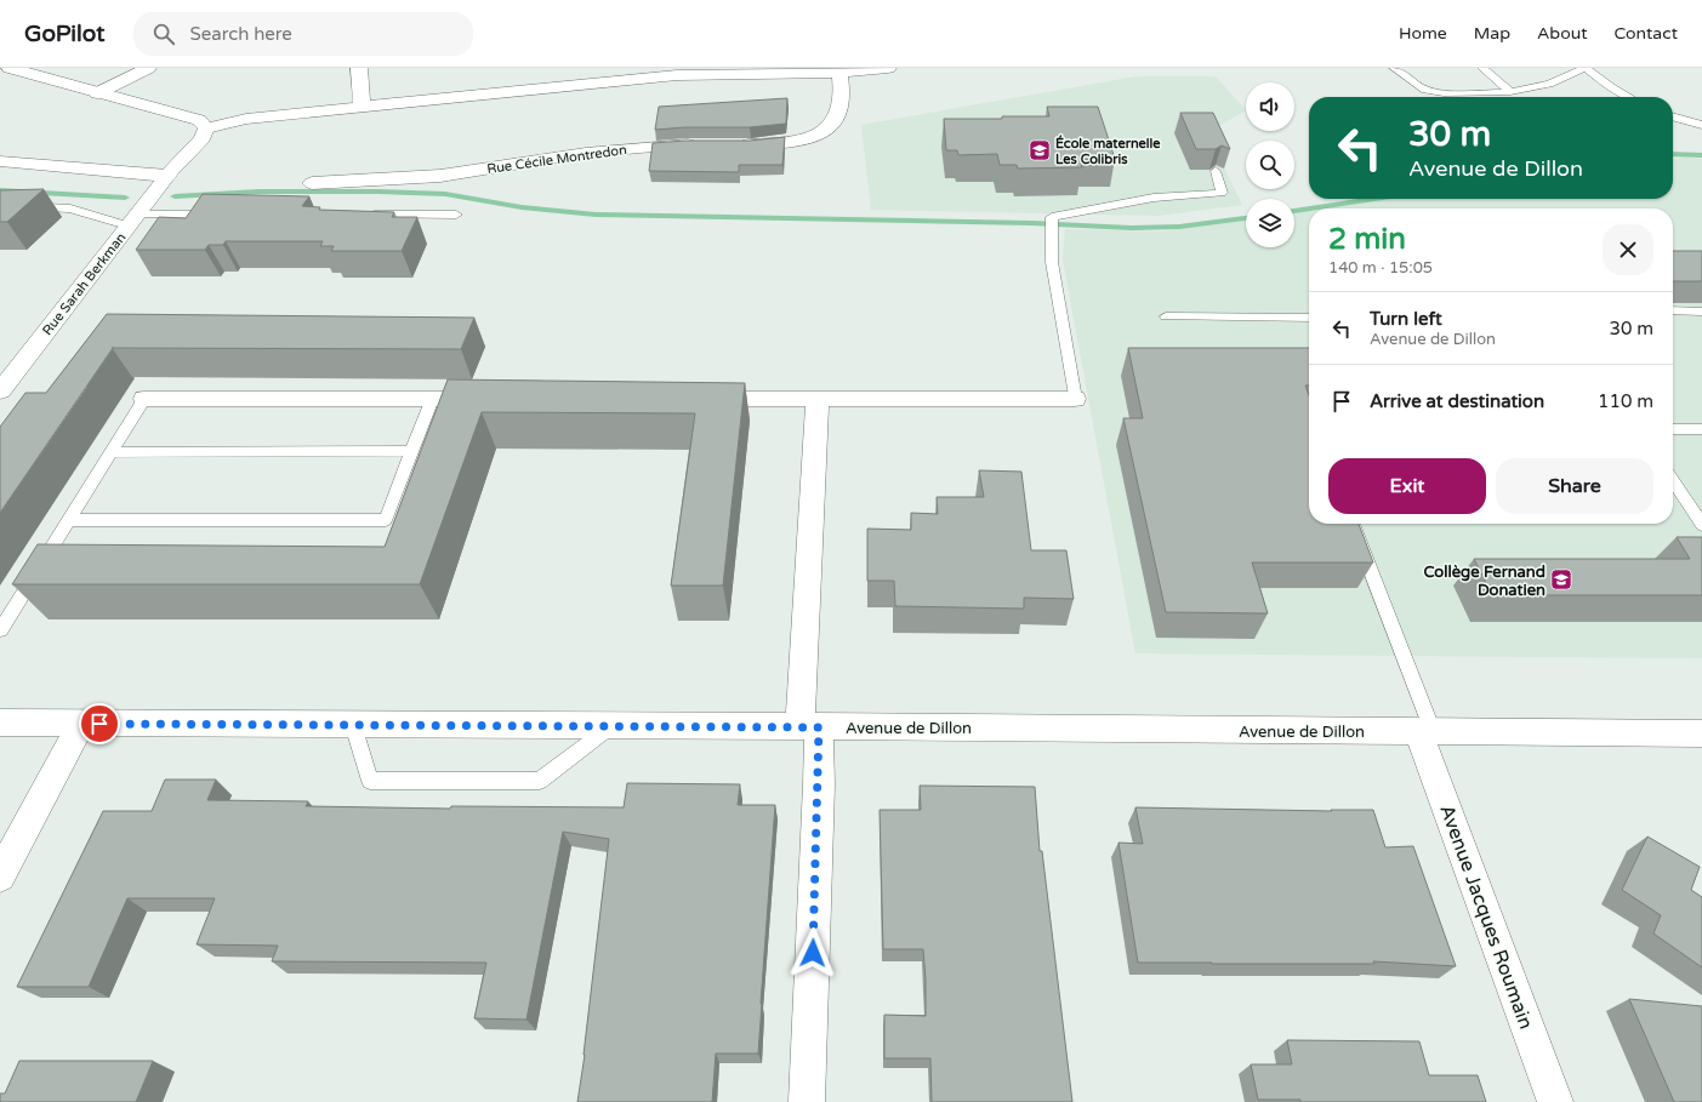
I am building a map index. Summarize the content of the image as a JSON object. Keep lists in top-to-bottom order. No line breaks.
{"streets":{"street":["Rue Cécile Montredon","Rue Sarah Berkman","Avenue de Dillon","Avenue Jacques Roumain"]},"crossings":[["Avenue de Dillon","Avenue Jacques Roumain"]],"places":{"school or university":["École maternelle Les Colibris","Collège Fernand Donatien"]},"page":{"header":"GoPilot","search":"Search here","nav":["Home","Map","About","Contact"],"turn":["30 m","Avenue de Dillon"],"heading":["2 min","140 m · 15:05"],"list":[{"name":"Turn left","note":"Avenue de Dillon","value":"30 m"},{"name":"Arrive at destination","value":"110 m"}],"buttons":["Exit","Share"]}}
